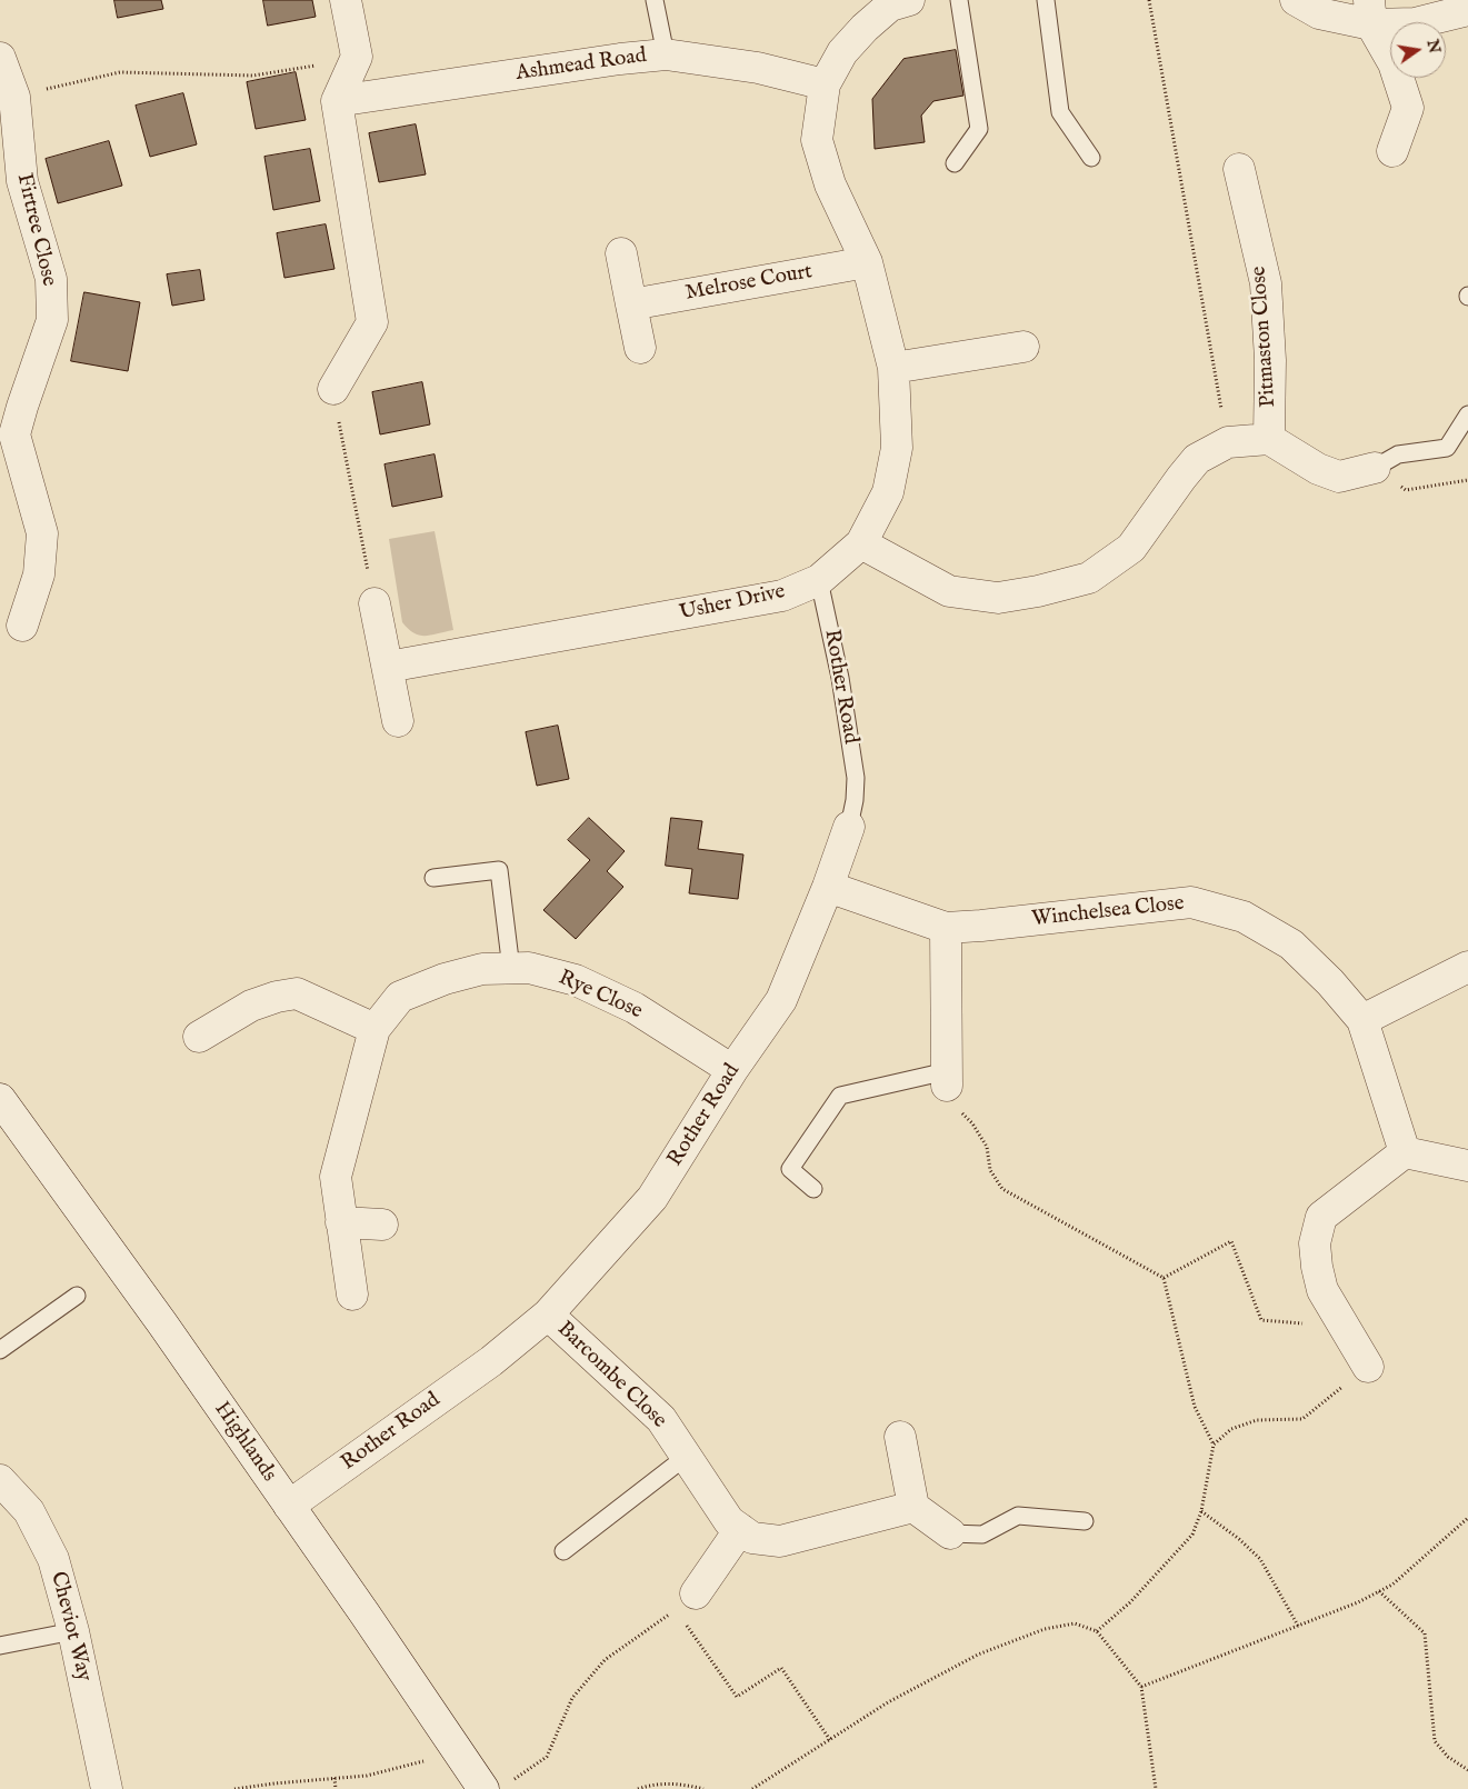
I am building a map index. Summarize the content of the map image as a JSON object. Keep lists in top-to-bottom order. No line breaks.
{"streets":{"street":["Ashmead Road","Firtree Close","Melrose Court","Pitmaston Close","Usher Drive","Rother Road","Winchelsea Close","Rye Close","Barcombe Close","Highlands","Cheviot Way"]},"crossings":[["Ashmead Road","Usher Drive"],["Melrose Court","Usher Drive"],["Usher Drive","Rother Road"],["Rother Road","Winchelsea Close"],["Rother Road","Rye Close"],["Rother Road","Barcombe Close"],["Rother Road","Highlands"]],"north":"right"}
